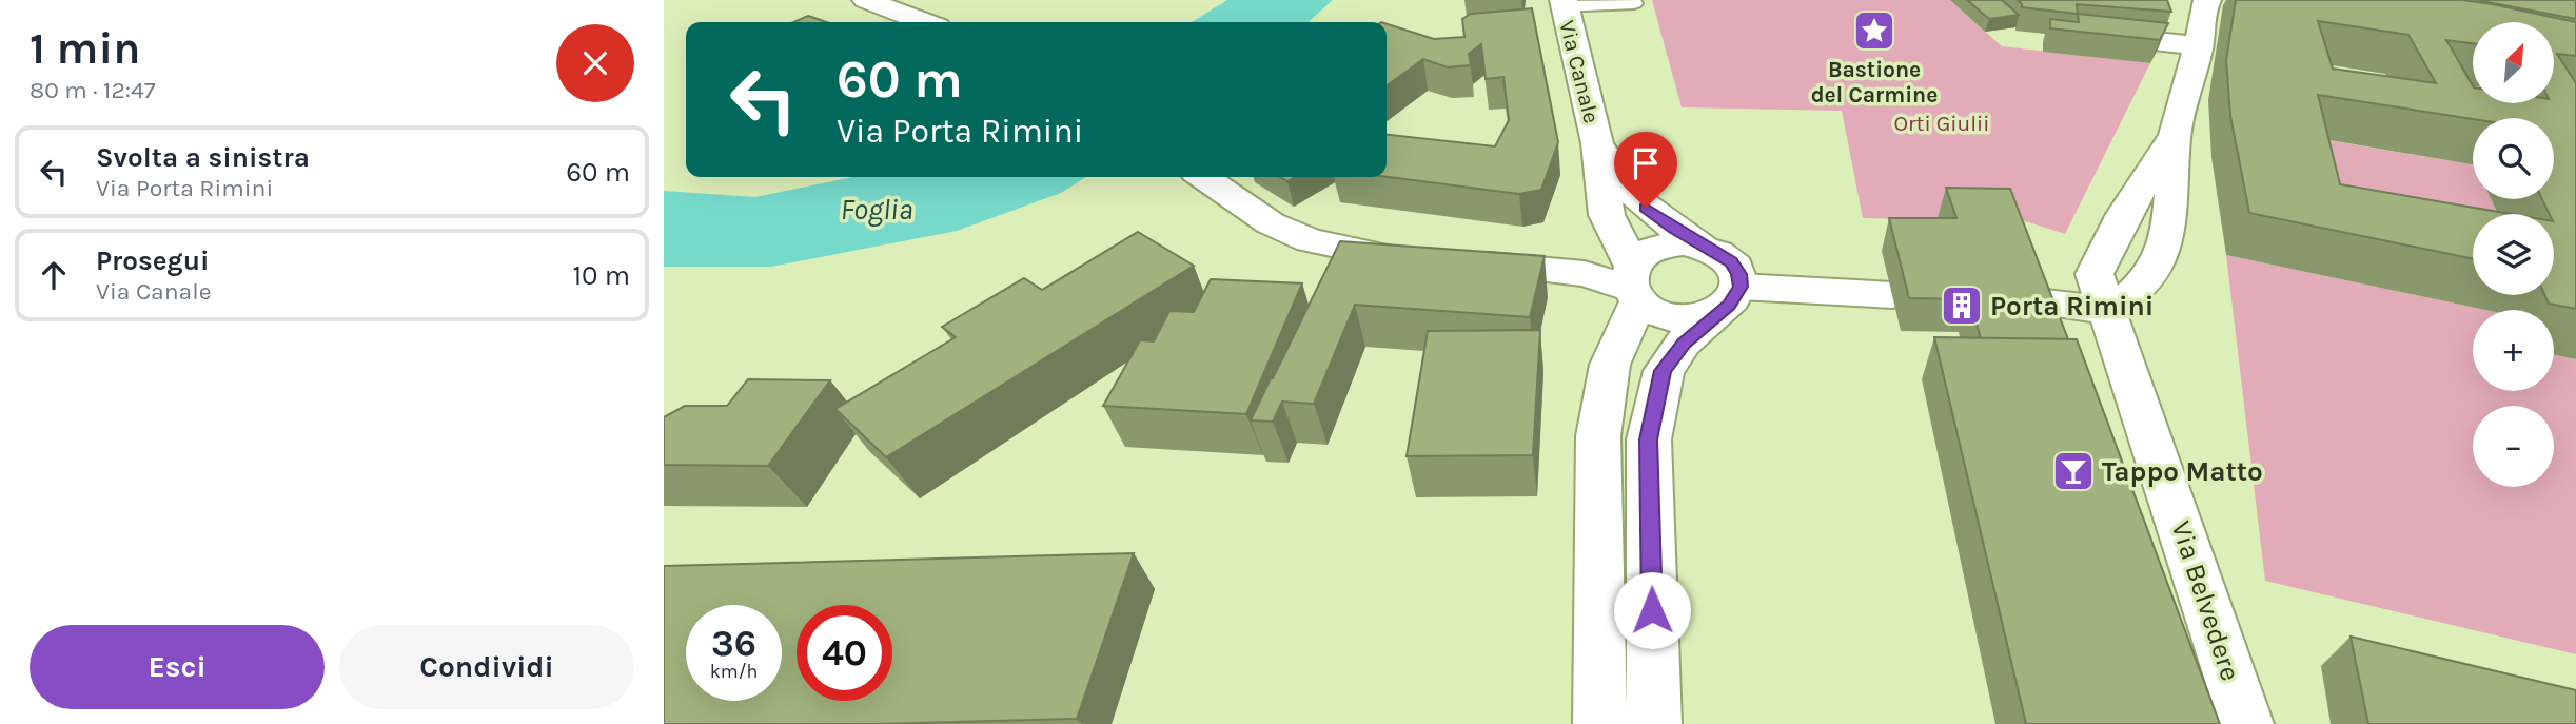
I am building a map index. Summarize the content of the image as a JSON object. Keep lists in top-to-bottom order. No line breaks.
{"streets":{"street":["Via Canale","Via Belvedere"]},"water":["Foglia"],"parks":["Orti Giulii"],"places":{"place":["Bastione del Carmine"],"building":["Porta Rimini"],"bar":["Tappo Matto"]},"north":"top right","page":{"heading":["1 min","80 m · 12:47"],"map_buttons":["+","−"],"turn":["60 m","Via Porta Rimini"],"list":[{"name":"Svolta a sinistra","note":"Via Porta Rimini","value":"60 m"},{"name":"Prosegui","note":"Via Canale","value":"10 m"}],"speed":"36 km/h","limit":"40","buttons":["Esci","Condividi"]}}
